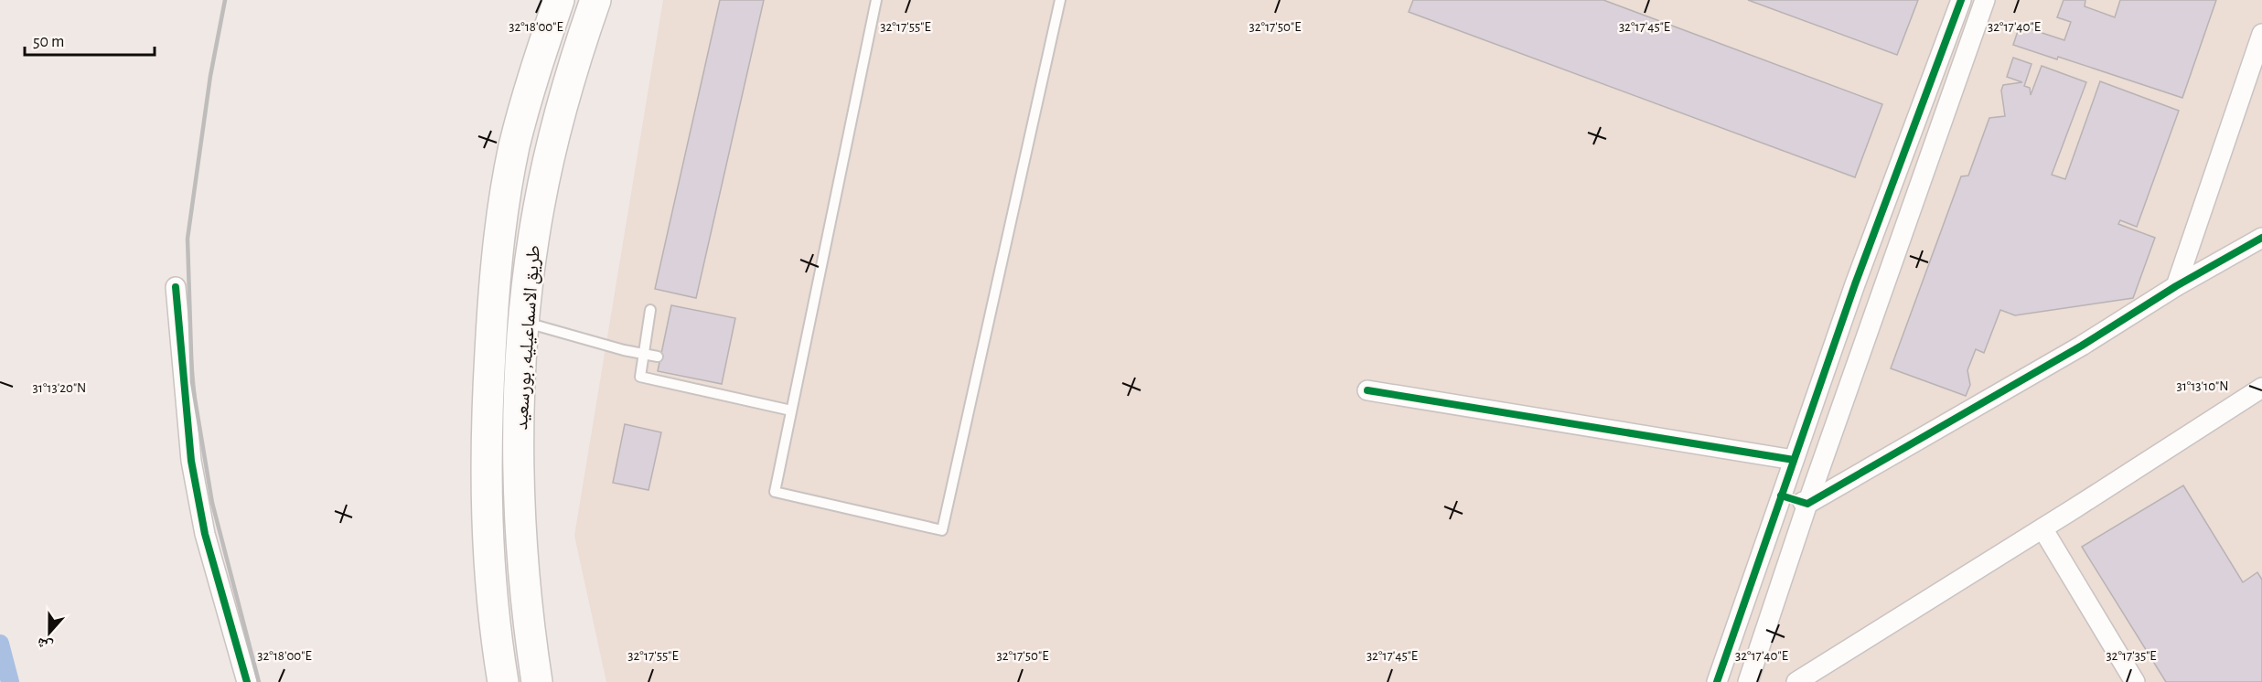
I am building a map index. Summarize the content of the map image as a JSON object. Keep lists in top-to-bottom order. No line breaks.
{"streets":{"highway":["طريق الاسماعيليه, بورسعيد"]},"scale_bar":"50 m","north":"bottom","coordinates":["32°18'00\"E","32°17'55\"E","32°17'50\"E","32°17'45\"E","32°17'40\"E","31°13'10\"N","31°13'20\"N","32°17'35\"E"]}
